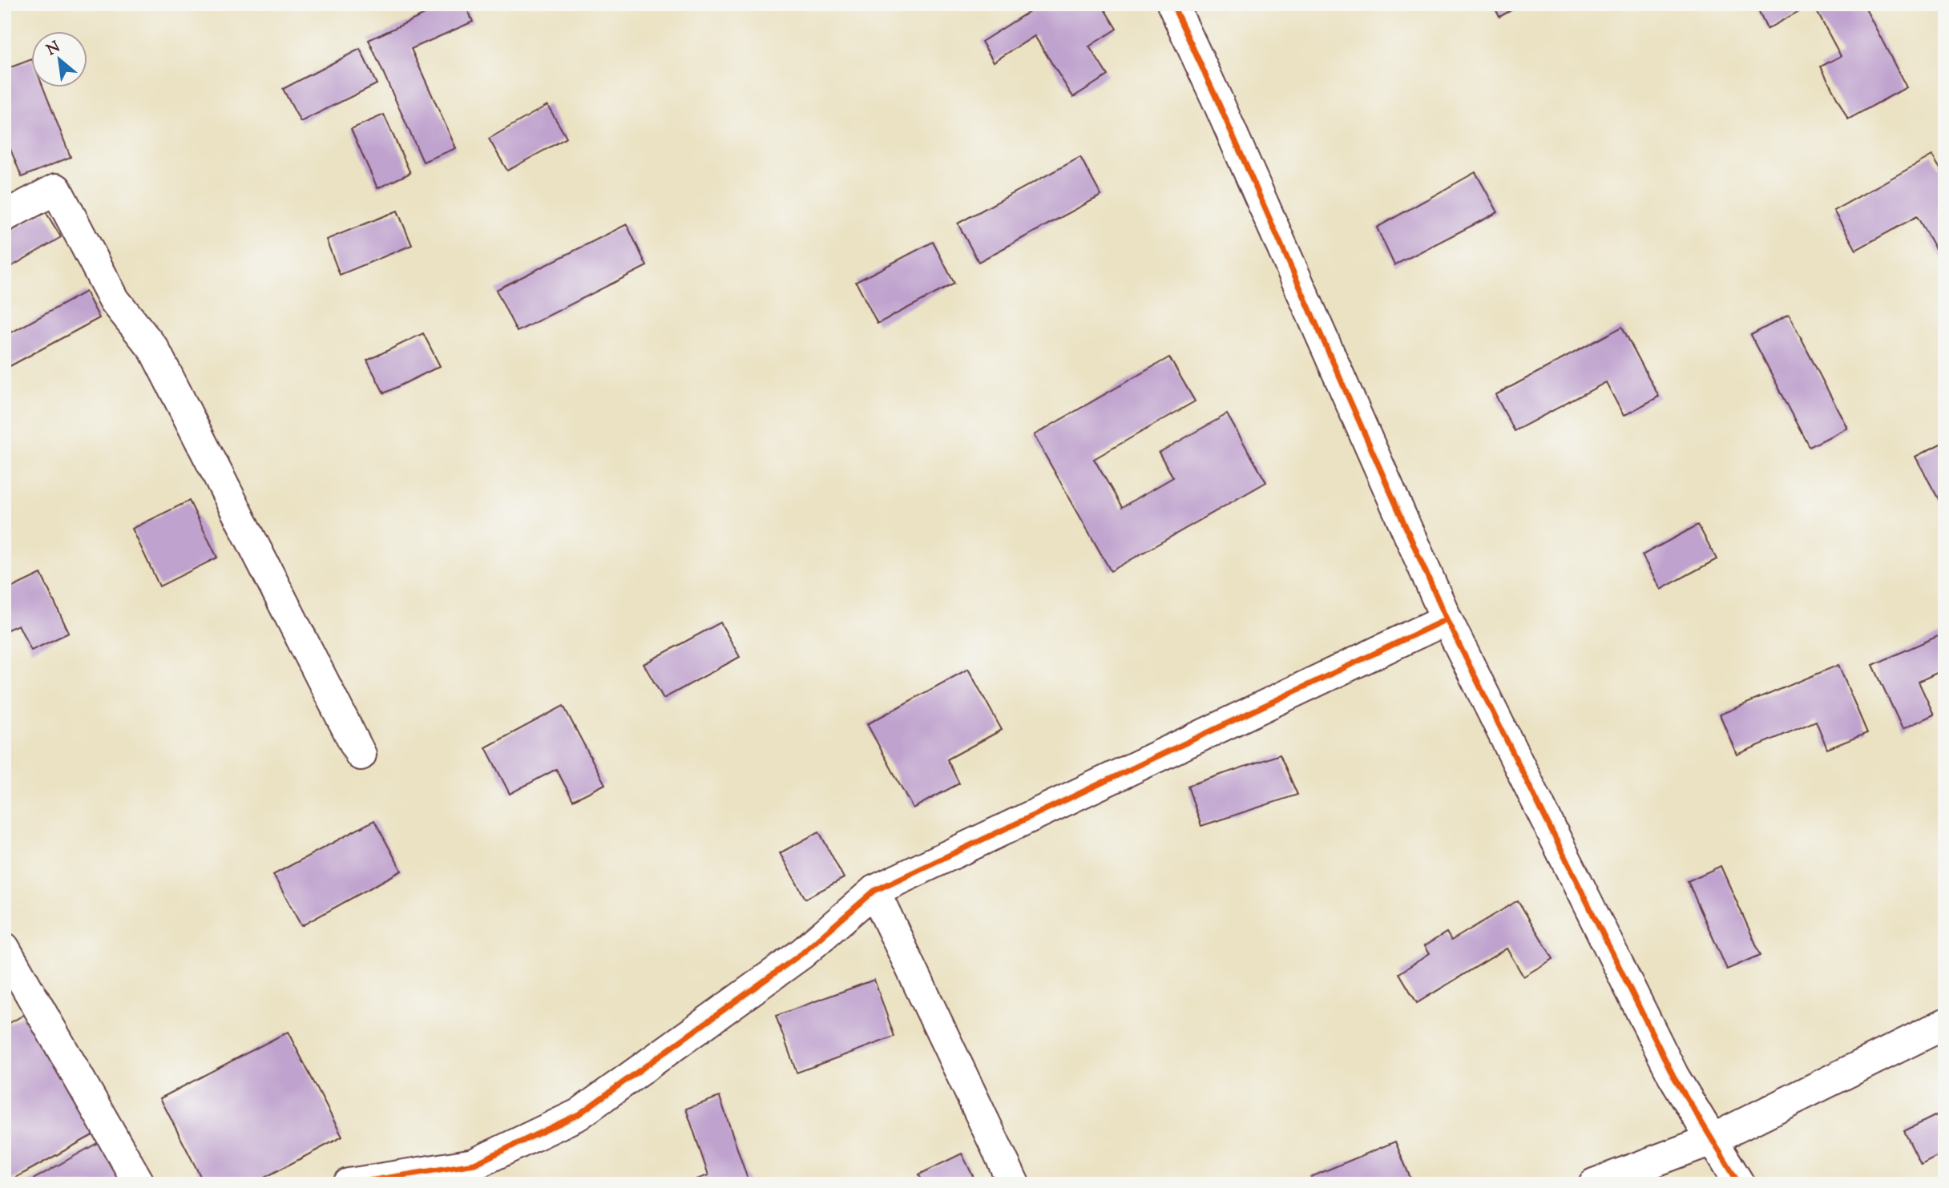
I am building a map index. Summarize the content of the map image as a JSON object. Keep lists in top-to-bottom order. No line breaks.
{"north":"top left"}
